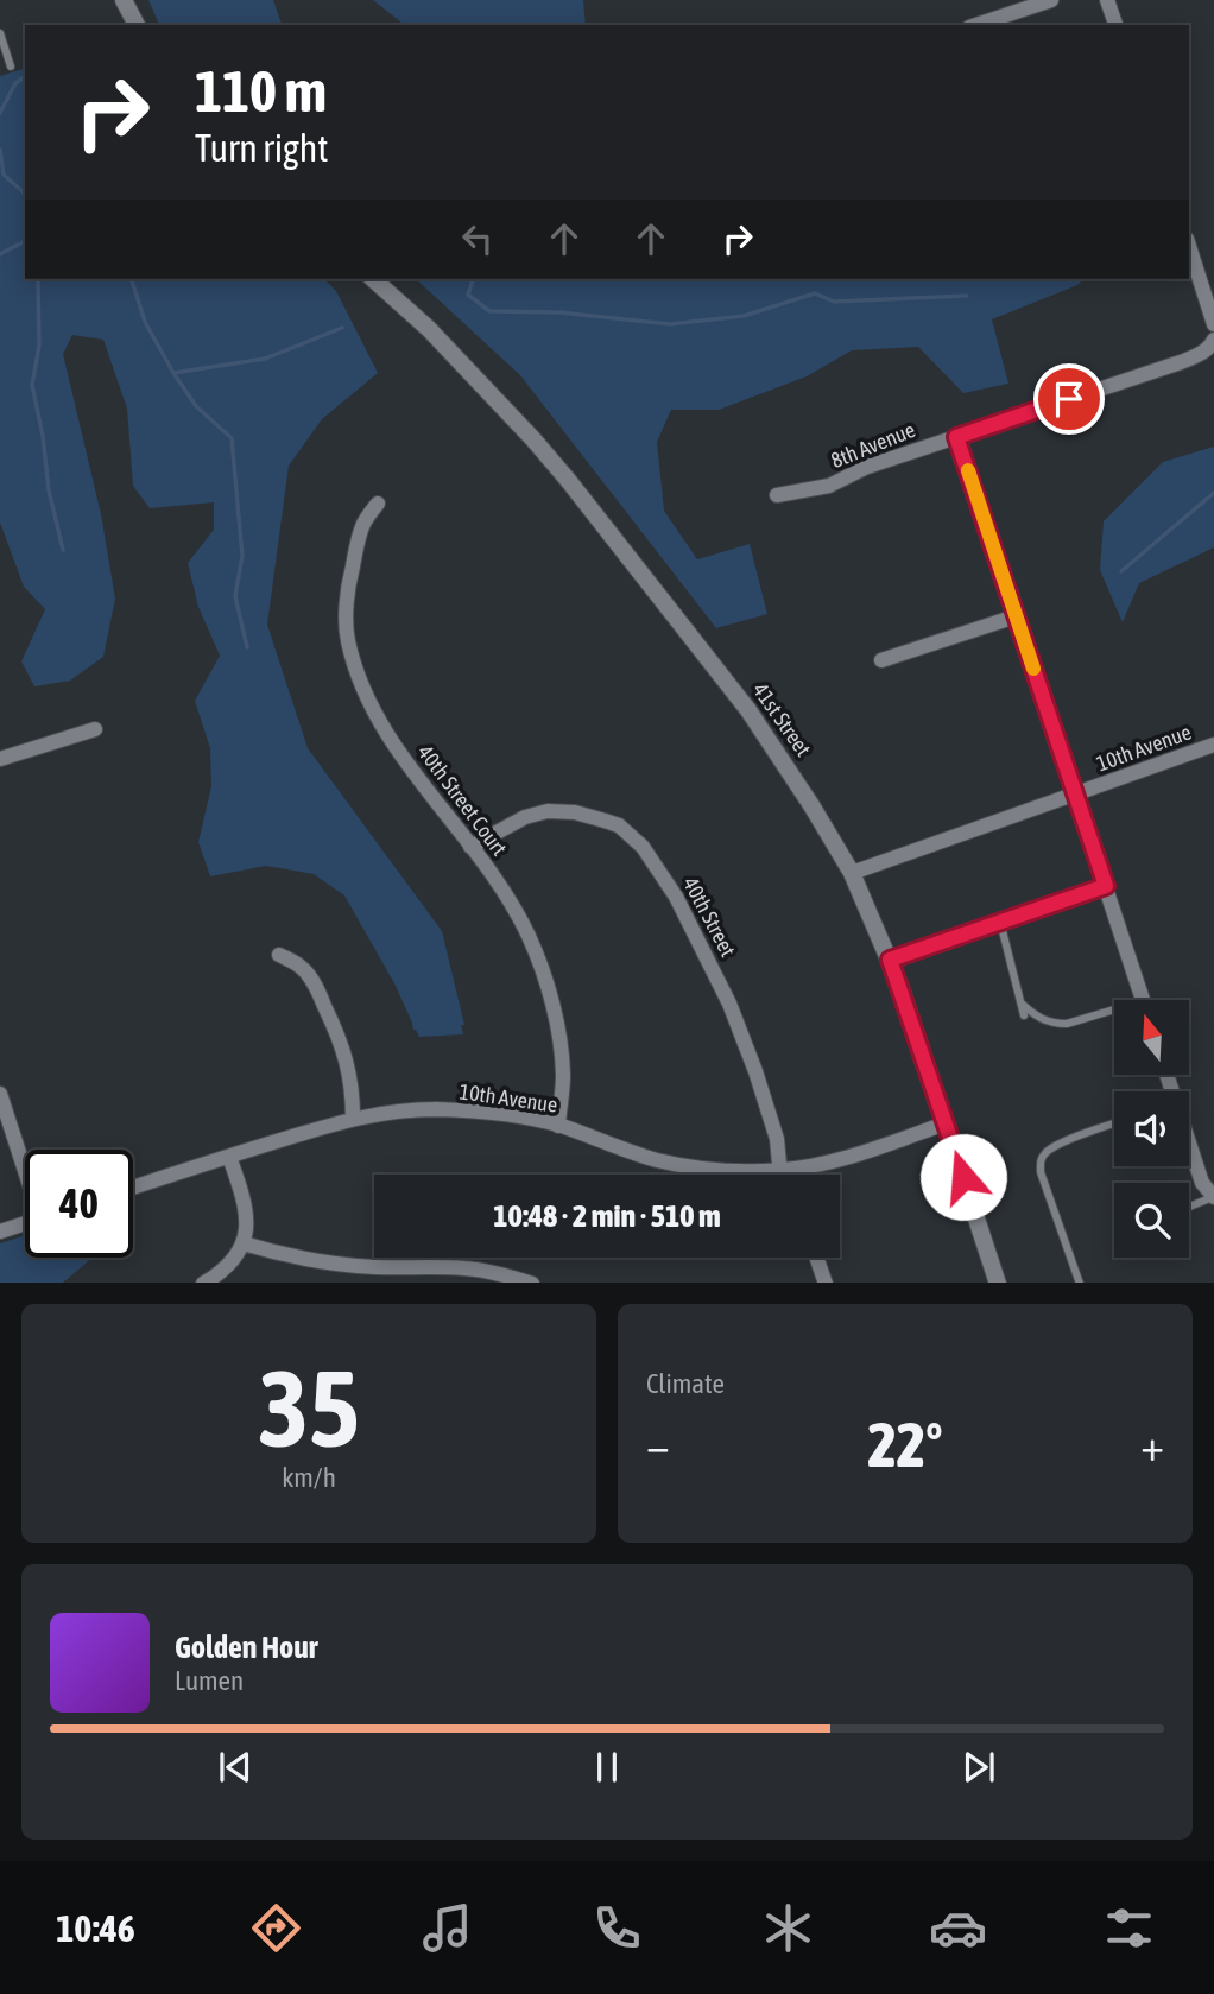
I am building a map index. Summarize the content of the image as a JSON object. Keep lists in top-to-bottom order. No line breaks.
{"streets":{"street":["8th Avenue","41st Street","10th Avenue","40th Street Court","40th Street"]},"crossings":[["41st Street","10th Avenue"],["10th Avenue","40th Street Court"],["10th Avenue","40th Street"],["40th Street Court","40th Street"]],"north":"top","page":{"turn":["110 m","Turn right"],"limit":"40","trip":"10:48 · 2 min · 510 m","tile":[["35","km/h"],"Climate"],"heat":["−","22°","+"],"song":["Golden Hour","Lumen"],"tabs":"10:46"}}
